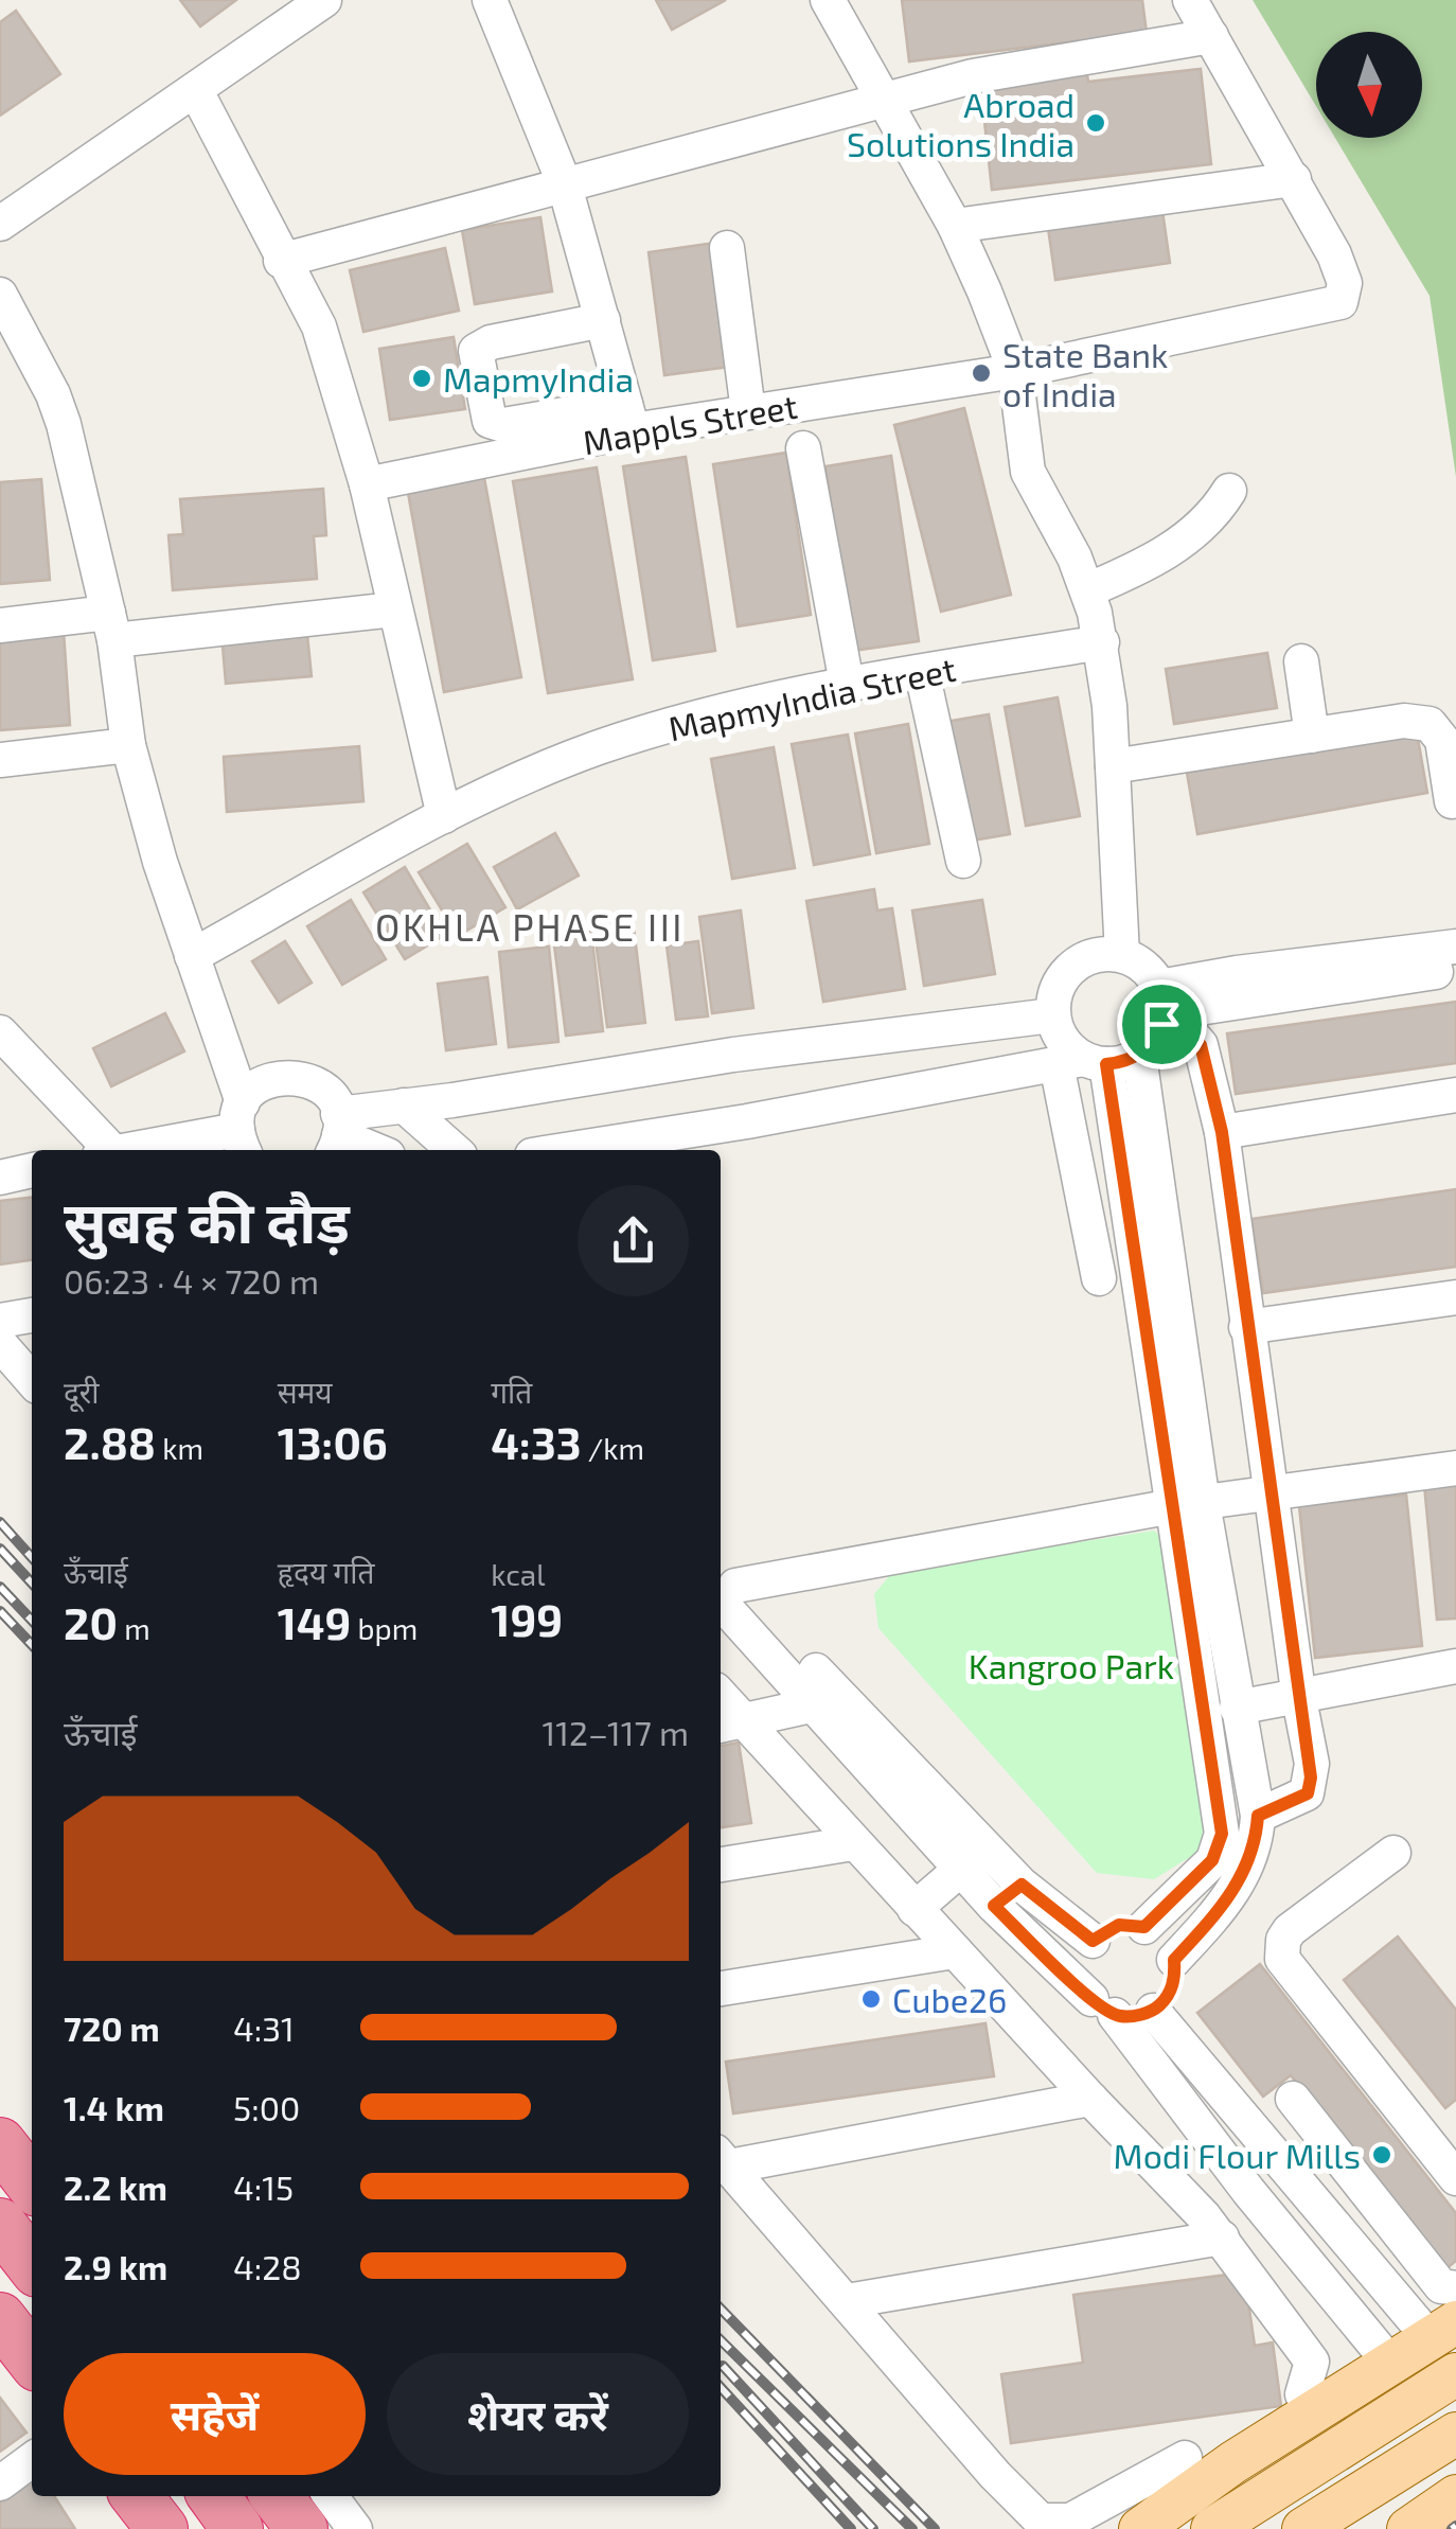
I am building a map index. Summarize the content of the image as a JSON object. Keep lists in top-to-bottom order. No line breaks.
{"streets":{"street":["Mappls Street","MapmyIndia Street"]},"districts":["OKHLA PHASE III"],"parks":["Kangroo Park"],"places":["Abroad Solutions India","State Bank of India","MapmyIndia","Cube26","Modi Flour Mills"],"north":"bottom","page":{"heading":["सुबह की दौड़","06:23 · 4 × 720 m"],"stats":[["दूरी","2.88 km"],["समय","13:06"],["गति","4:33 /km"],["ऊँचाई","20 m"],["हृदय गति","149 bpm"],["kcal","199"]],"chart":["ऊँचाई","112–117 m"],"list":[{"name":"720 m","note":"4:31"},{"name":"1.4 km","note":"5:00"},{"name":"2.2 km","note":"4:15"},{"name":"2.9 km","note":"4:28"}],"buttons":["सहेजें","शेयर करें"]}}
